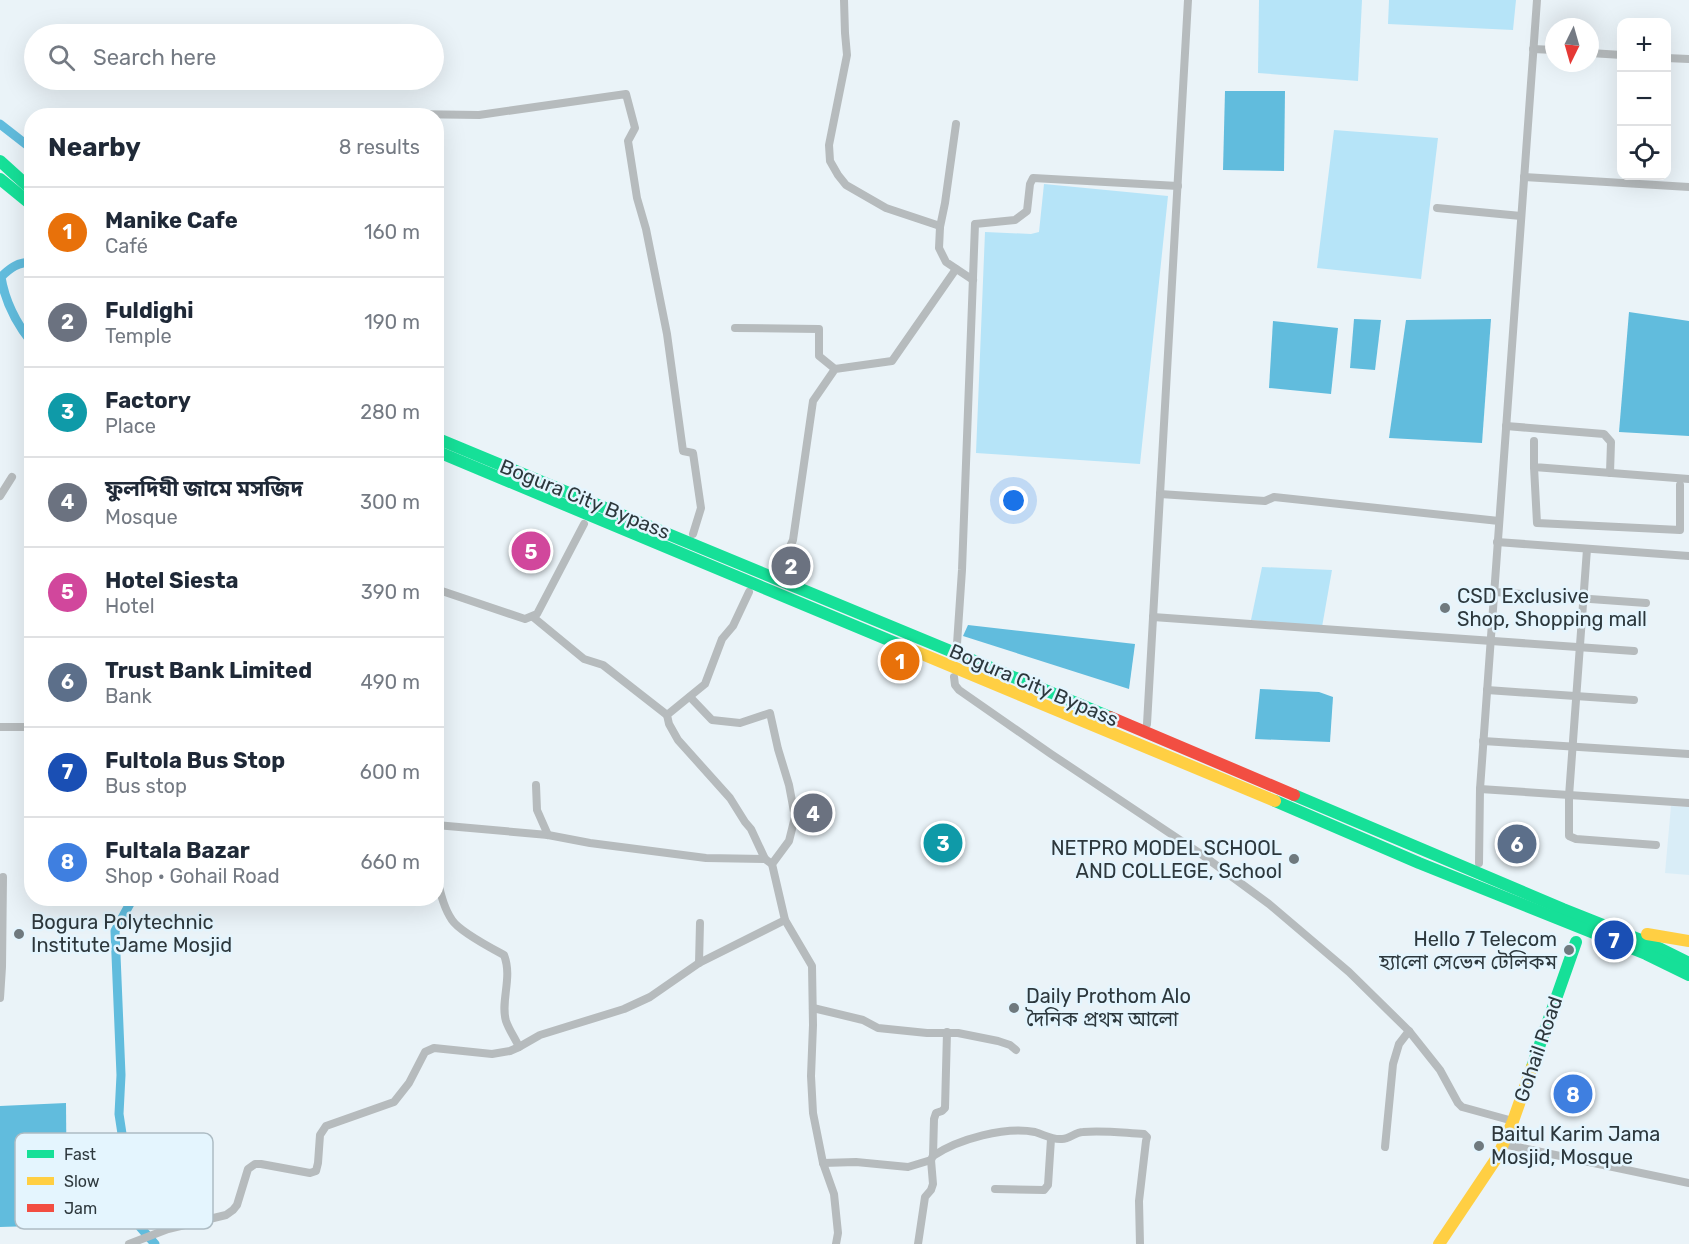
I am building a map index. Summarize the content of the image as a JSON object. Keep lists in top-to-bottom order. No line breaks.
{"streets":{"main road":["Bogura City Bypass","Gohail Road"]},"places":["CSD Exclusive Shop, Shopping mall","NETPRO MODEL SCHOOL AND COLLEGE, School","Bogura Polytechnic Institute Jame Mosjid","Hello 7 Telecom হ্যা‌লো সে‌ভেন টে‌লিকম","Daily Prothom Alo দৈনিক প্রথম আলো","Baitul Karim Jama Mosjid, Mosque"],"legend":["Fast","Slow","Jam"],"north":"bottom","page":{"map_buttons":["+","−"],"search":"Search here","heading":["Nearby","8 results"],"list":[{"mark":"1","name":"Manike Cafe","note":"Café","value":"160 m"},{"mark":"2","name":"Fuldighi","note":"Temple","value":"190 m"},{"mark":"3","name":"Factory","note":"Place","value":"280 m"},{"mark":"4","name":"ফুলদিঘী জামে মসজিদ","note":"Mosque","value":"300 m"},{"mark":"5","name":"Hotel Siesta","note":"Hotel","value":"390 m"},{"mark":"6","name":"Trust Bank Limited","note":"Bank","value":"490 m"},{"mark":"7","name":"Fultola Bus Stop","note":"Bus stop","value":"600 m"},{"mark":"8","name":"Fultala Bazar","note":"Shop · Gohail Road","value":"660 m"}],"pins":["5","2","1","4","3","6","7","8"]}}
